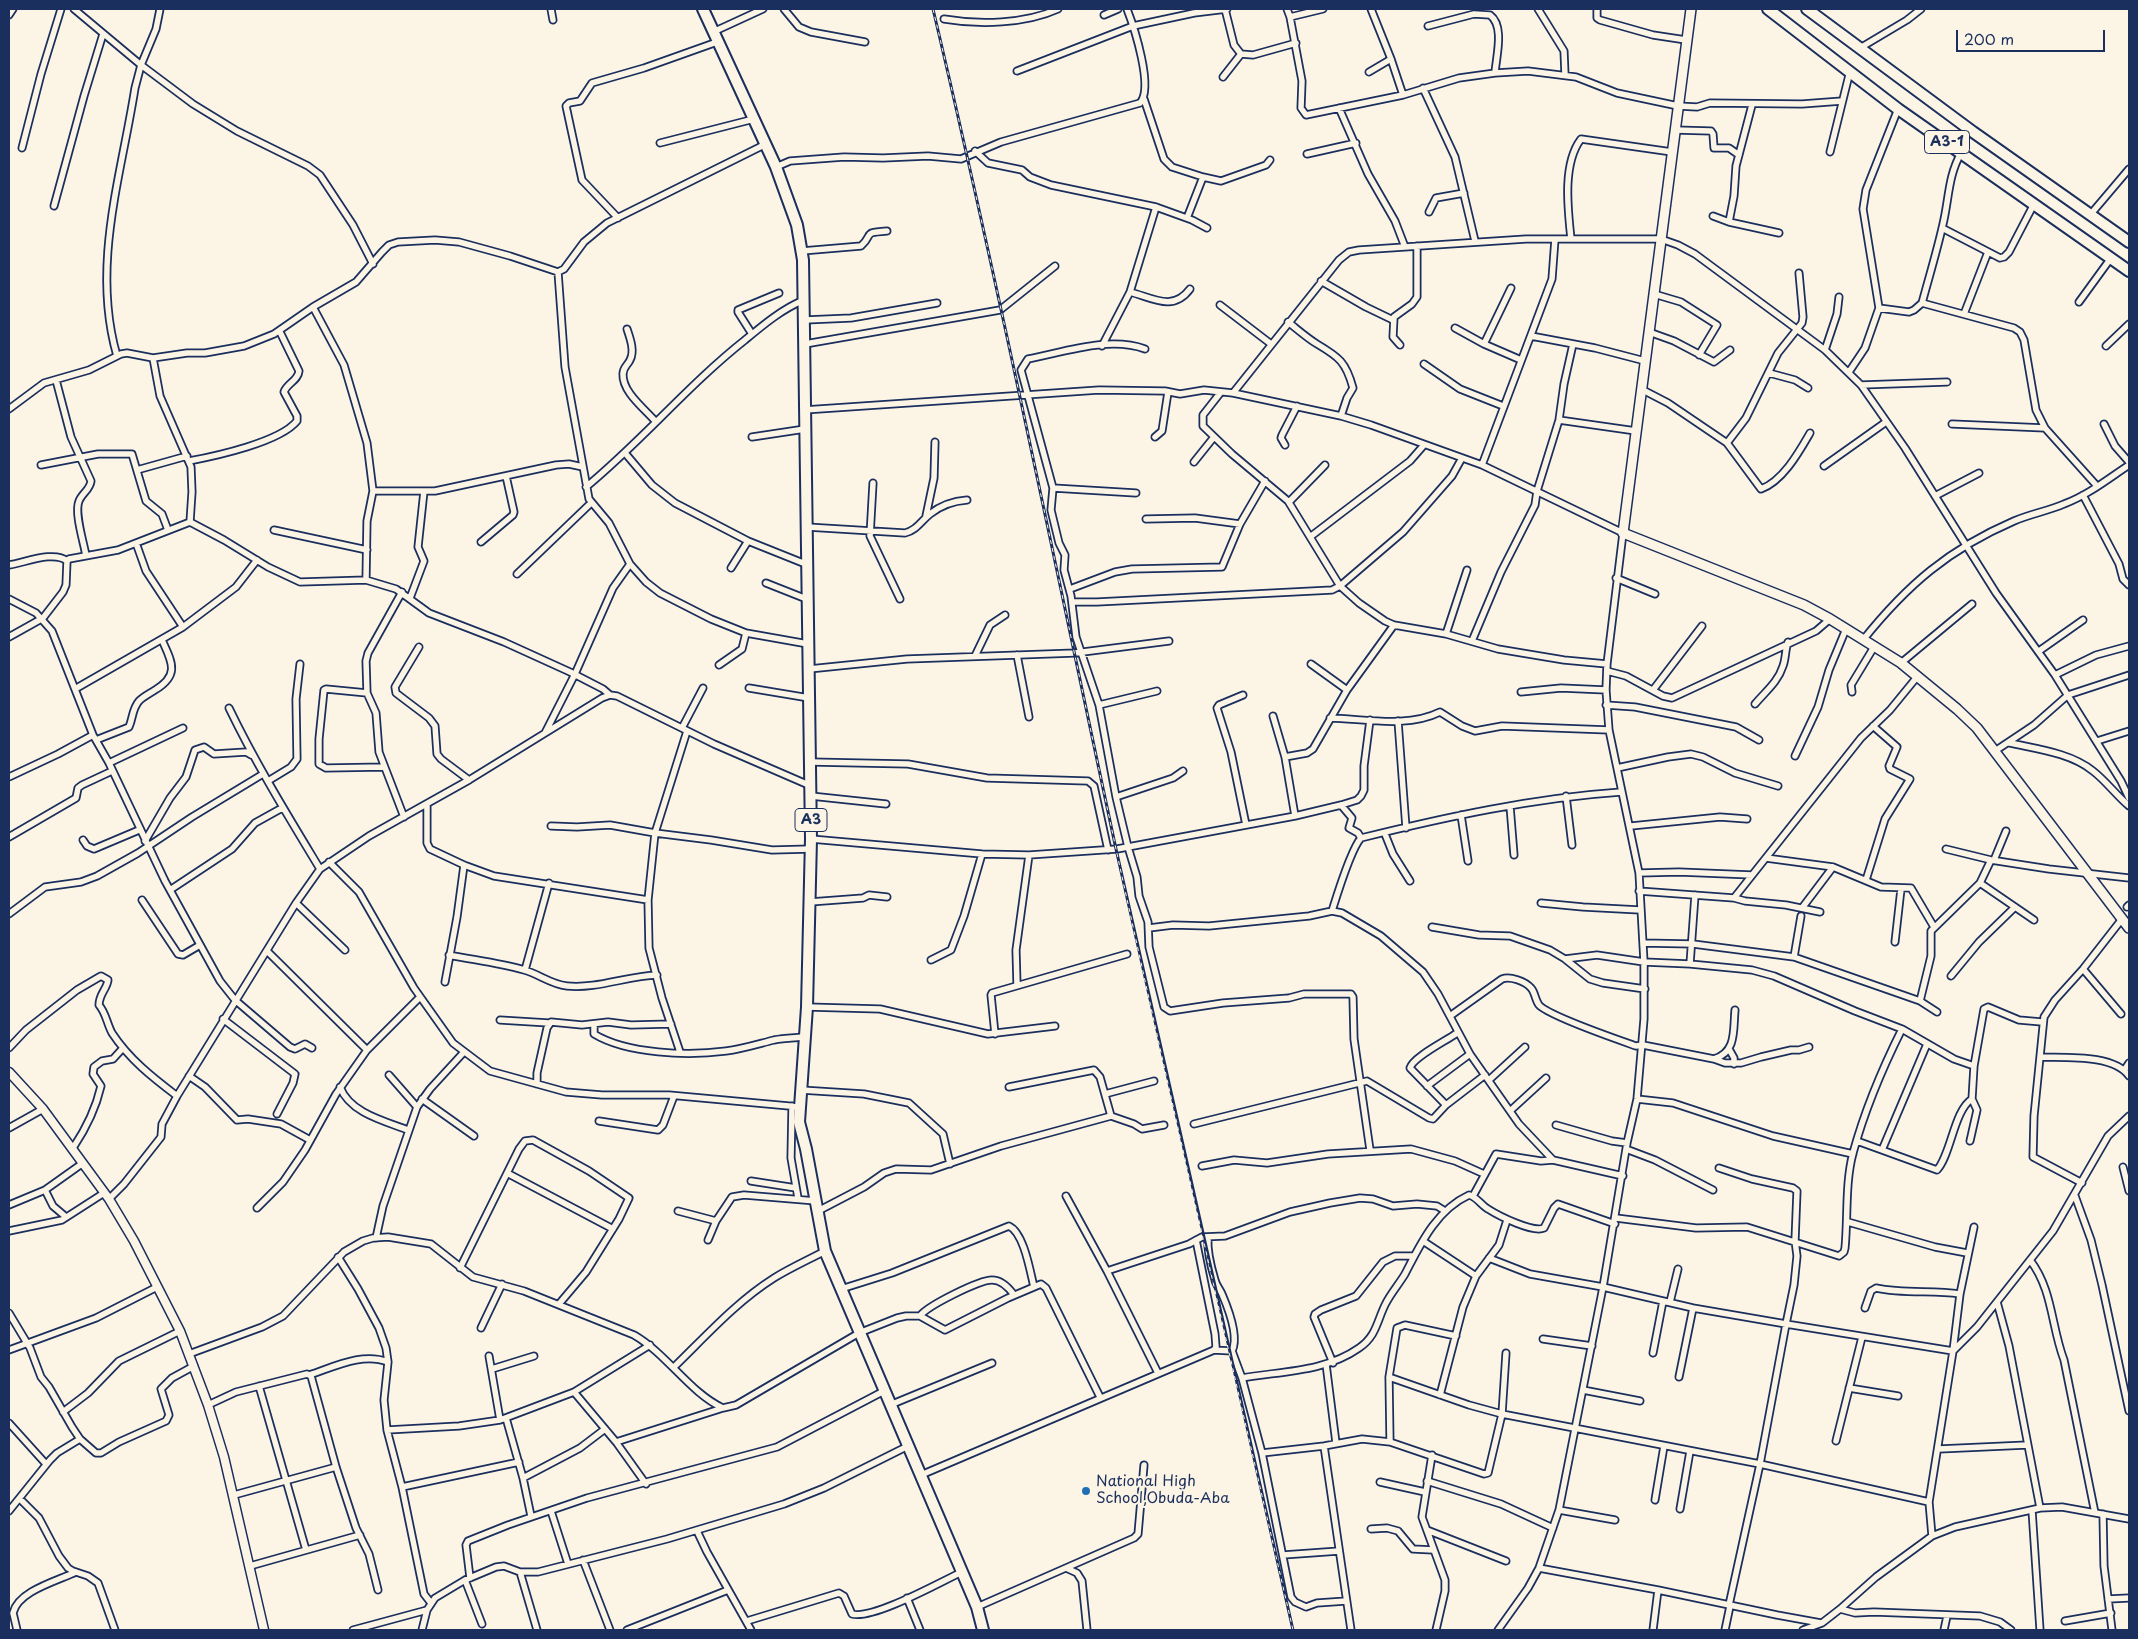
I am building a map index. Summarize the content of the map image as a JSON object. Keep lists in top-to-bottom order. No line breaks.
{"streets":{"highway":["A3-1","A3"]},"places":["National High School,Obuda-Aba"],"scale_bar":"200 m"}
